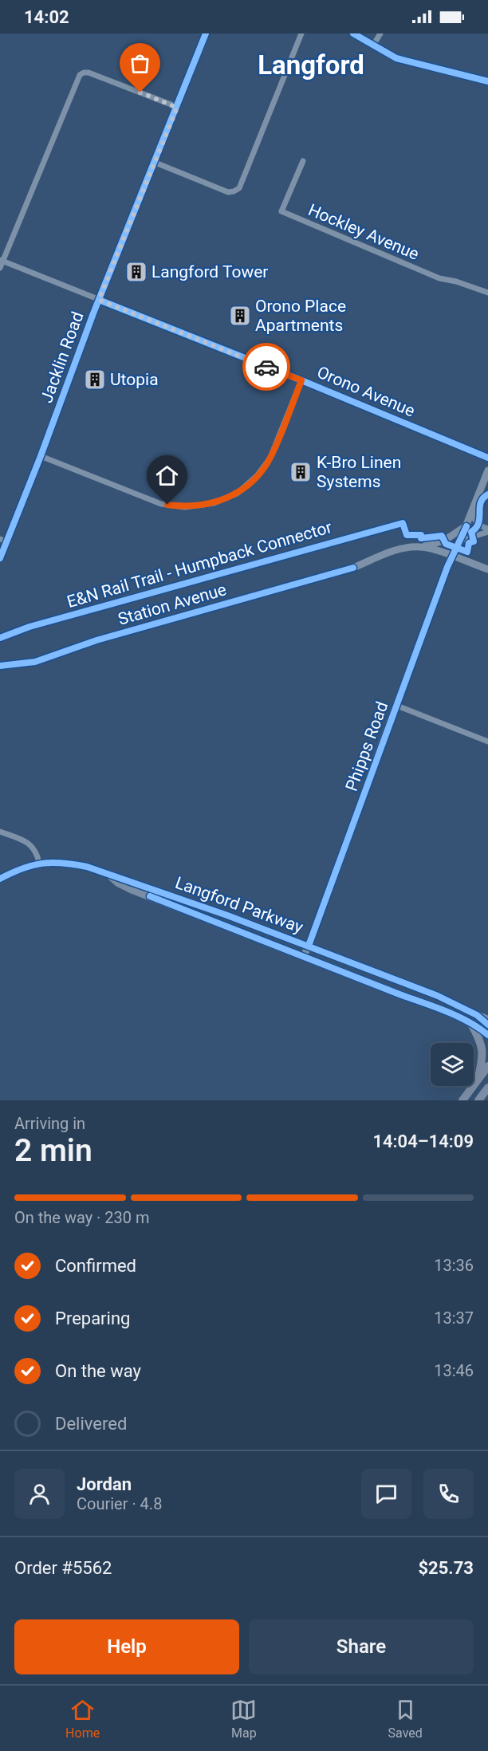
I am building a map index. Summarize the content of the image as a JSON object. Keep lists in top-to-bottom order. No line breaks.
{"streets":{"main road":["Jacklin Road","Langford Parkway"],"street":["Hockley Avenue","Orono Avenue","Station Avenue","Phipps Road"],"cycle path":["E&N Rail Trail - Humpback Connector"]},"crossings":[["Jacklin Road","Orono Avenue"],["Station Avenue","Phipps Road"],["Phipps Road","Langford Parkway"]],"districts":["Langford"],"places":{"building":["Langford Tower","Orono Place Apartments","Utopia","K-Bro Linen Systems"]},"page":{"status":"14:02","heading":["2 min","Arriving in","14:04–14:09"],"panel":["Jordan","Courier · 4.8","Order #5562","$25.73"],"bar":"On the way · 230 m","list":[["Confirmed","13:36"],["Preparing","13:37"],["On the way","13:46"],"Delivered"],"buttons":["Help","Share"],"tabs":["Home","Map","Saved"]}}
